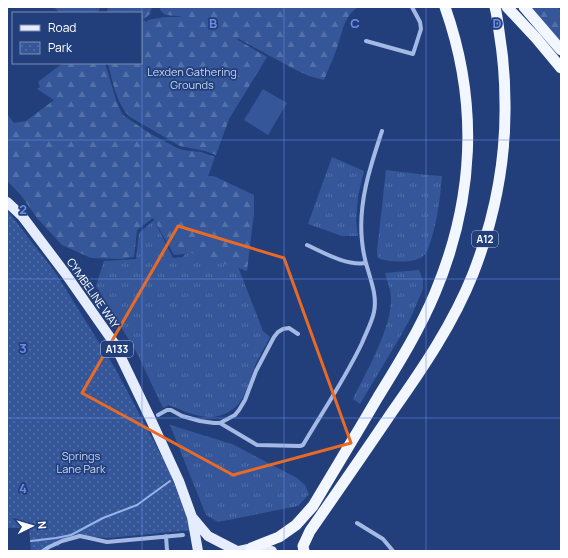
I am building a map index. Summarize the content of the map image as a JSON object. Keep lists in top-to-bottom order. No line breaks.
{"streets":{"highway":["A12"],"main road":["CYMBELINE WAY","A133"]},"parks":["Lexden Gathering Grounds","Springs Lane Park"],"legend":["Road","Park"],"north":"right","grid":{"columns":["B","C","D"],"rows":["2","3","4"]}}
